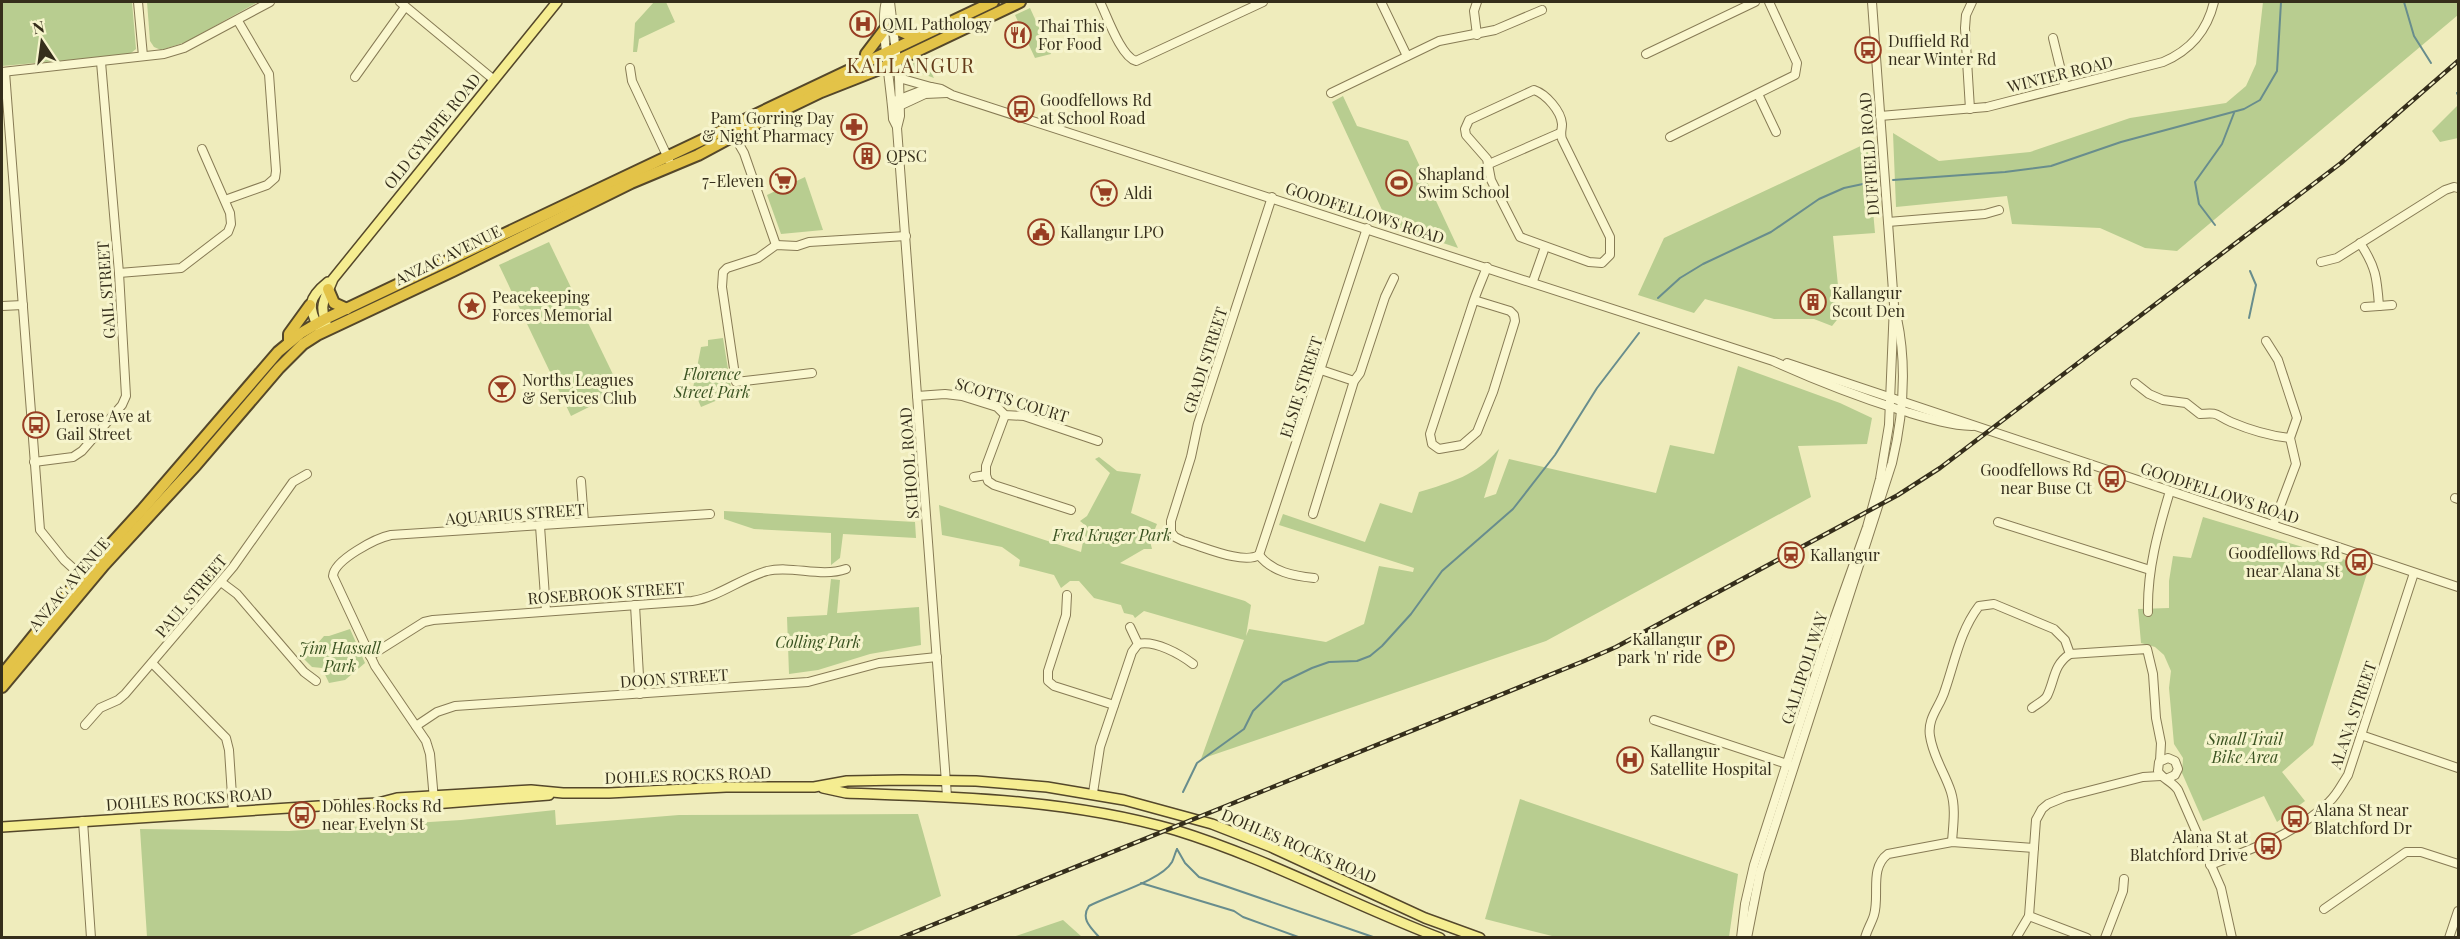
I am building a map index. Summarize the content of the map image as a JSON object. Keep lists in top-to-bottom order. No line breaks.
{"streets":{"highway":["ANZAC AVENUE"],"main road":["OLD GYMPIE ROAD","DOHLES ROCKS ROAD"],"street":["WINTER ROAD","DUFFIELD ROAD","GOODFELLOWS ROAD","GAIL STREET","GRADI STREET","ELSIE STREET","SCOTTS COURT","SCHOOL ROAD","AQUARIUS STREET","ROSEBROOK STREET","PAUL STREET","GALLIPOLI WAY","DOON STREET","ALANA STREET"]},"crossings":[["WINTER ROAD","DUFFIELD ROAD"],["DUFFIELD ROAD","GOODFELLOWS ROAD"],["DUFFIELD ROAD","GALLIPOLI WAY"],["GOODFELLOWS ROAD","GRADI STREET"],["GOODFELLOWS ROAD","ELSIE STREET"],["GOODFELLOWS ROAD","SCHOOL ROAD"],["GOODFELLOWS ROAD","GALLIPOLI WAY"],["GOODFELLOWS ROAD","ALANA STREET"],["ANZAC AVENUE","SCHOOL ROAD"],["SCOTTS COURT","SCHOOL ROAD"],["SCHOOL ROAD","DOON STREET"],["SCHOOL ROAD","DOHLES ROCKS ROAD"],["AQUARIUS STREET","ROSEBROOK STREET"]],"districts":["KALLANGUR"],"parks":["Florence Street Park","Fred Kruger Park","Colling Park","Jim Hassall Park","Small Trail Bike Area"],"places":{"hospital":["QML Pathology","Kallangur Satellite Hospital"],"restaurant":["Thai This For Food"],"bus stop":["Duffield Rd near Winter Rd","Goodfellows Rd at School Road","Lerose Ave at Gail Street","Goodfellows Rd near Buse Ct","Goodfellows Rd near Alana St","Dohles Rocks Rd near Evelyn St","Alana St near Blatchford Dr","Alana St at Blatchford Drive"],"pharmacy":["Pam Gorring Day & Night Pharmacy"],"building":["QPSC","Kallangur Scout Den"],"supermarket":["7-Eleven","Aldi"],"sports":["Shapland Swim School"],"public building":["Kallangur LPO"],"place":["Peacekeeping Forces Memorial"],"bar":["Norths Leagues & Services Club"],"station":["Kallangur"],"parking":["Kallangur park 'n' ride"]},"north":"top"}
